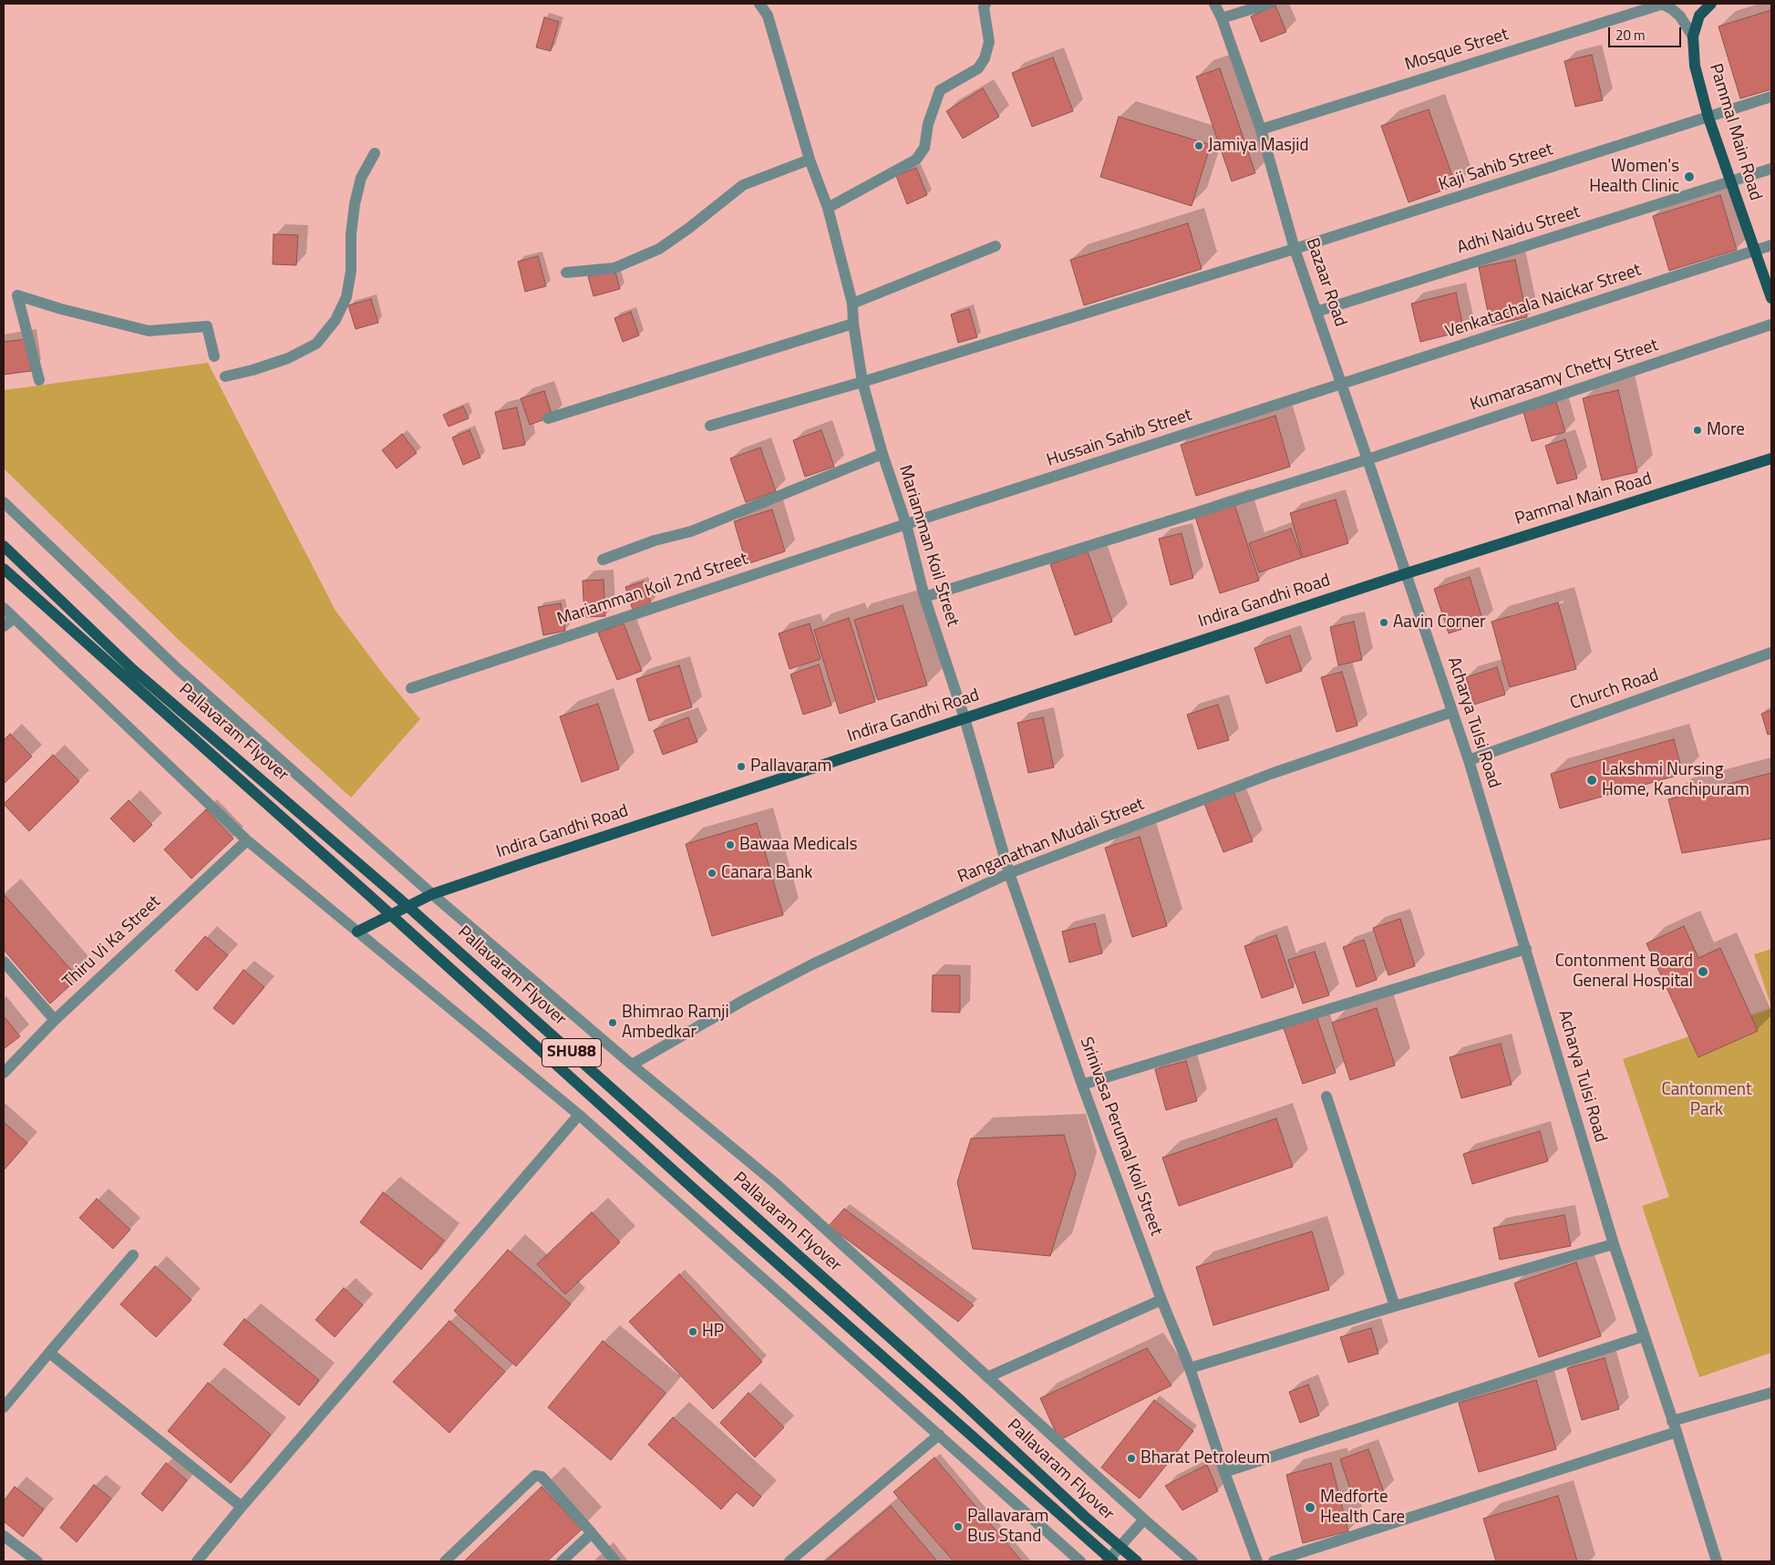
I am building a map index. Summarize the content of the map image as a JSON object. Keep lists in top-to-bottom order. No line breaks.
{"streets":{"main road":["Pammal Main Road","Indira Gandhi Road","Pallavaram Flyover","SHU88"],"street":["Mosque Street","Kaji Sahib Street","Adhi Naidu Street","Bazaar Road","Venkatachala Naickar Street","Kumarasamy Chetty Street","Hussain Sahib Street","Mariamman Koil Street","Mariamman Koil 2nd Street","Church Road","Acharya Tulsi Road","Ranganathan Mudali Street","Thiru Vi Ka Street","Srinivasa Perumal Koil Street"]},"crossings":[["Mosque Street","Bazaar Road"],["Pammal Main Road","Kaji Sahib Street"],["Pammal Main Road","Adhi Naidu Street"],["Pammal Main Road","Bazaar Road"],["Pammal Main Road","Venkatachala Naickar Street"],["Pammal Main Road","Indira Gandhi Road"],["Pammal Main Road","Acharya Tulsi Road"],["Kaji Sahib Street","Bazaar Road"],["Kaji Sahib Street","Mariamman Koil Street"],["Adhi Naidu Street","Bazaar Road"],["Bazaar Road","Venkatachala Naickar Street"],["Bazaar Road","Kumarasamy Chetty Street"],["Bazaar Road","Hussain Sahib Street"],["Bazaar Road","Indira Gandhi Road"],["Bazaar Road","Acharya Tulsi Road"],["Venkatachala Naickar Street","Hussain Sahib Street"],["Kumarasamy Chetty Street","Mariamman Koil Street"],["Hussain Sahib Street","Mariamman Koil Street"],["Hussain Sahib Street","Mariamman Koil 2nd Street"],["Mariamman Koil Street","Mariamman Koil 2nd Street"],["Mariamman Koil Street","Indira Gandhi Road"],["Mariamman Koil Street","Srinivasa Perumal Koil Street"],["Indira Gandhi Road","Acharya Tulsi Road"],["Indira Gandhi Road","Srinivasa Perumal Koil Street"],["Church Road","Acharya Tulsi Road"],["Acharya Tulsi Road","Ranganathan Mudali Street"],["Ranganathan Mudali Street","Srinivasa Perumal Koil Street"]],"parks":["Cantonment Park"],"places":["Jamiya Masjid","Women's Health Clinic","More","Aavin Corner","Pallavaram","Lakshmi Nursing Home, Kanchipuram","Bawaa Medicals","Canara Bank","Contonment Board General Hospital","Bhimrao Ramji Ambedkar","HP","Bharat Petroleum","Medforte Health Care","Pallavaram Bus Stand"],"scale_bar":"20 m"}
